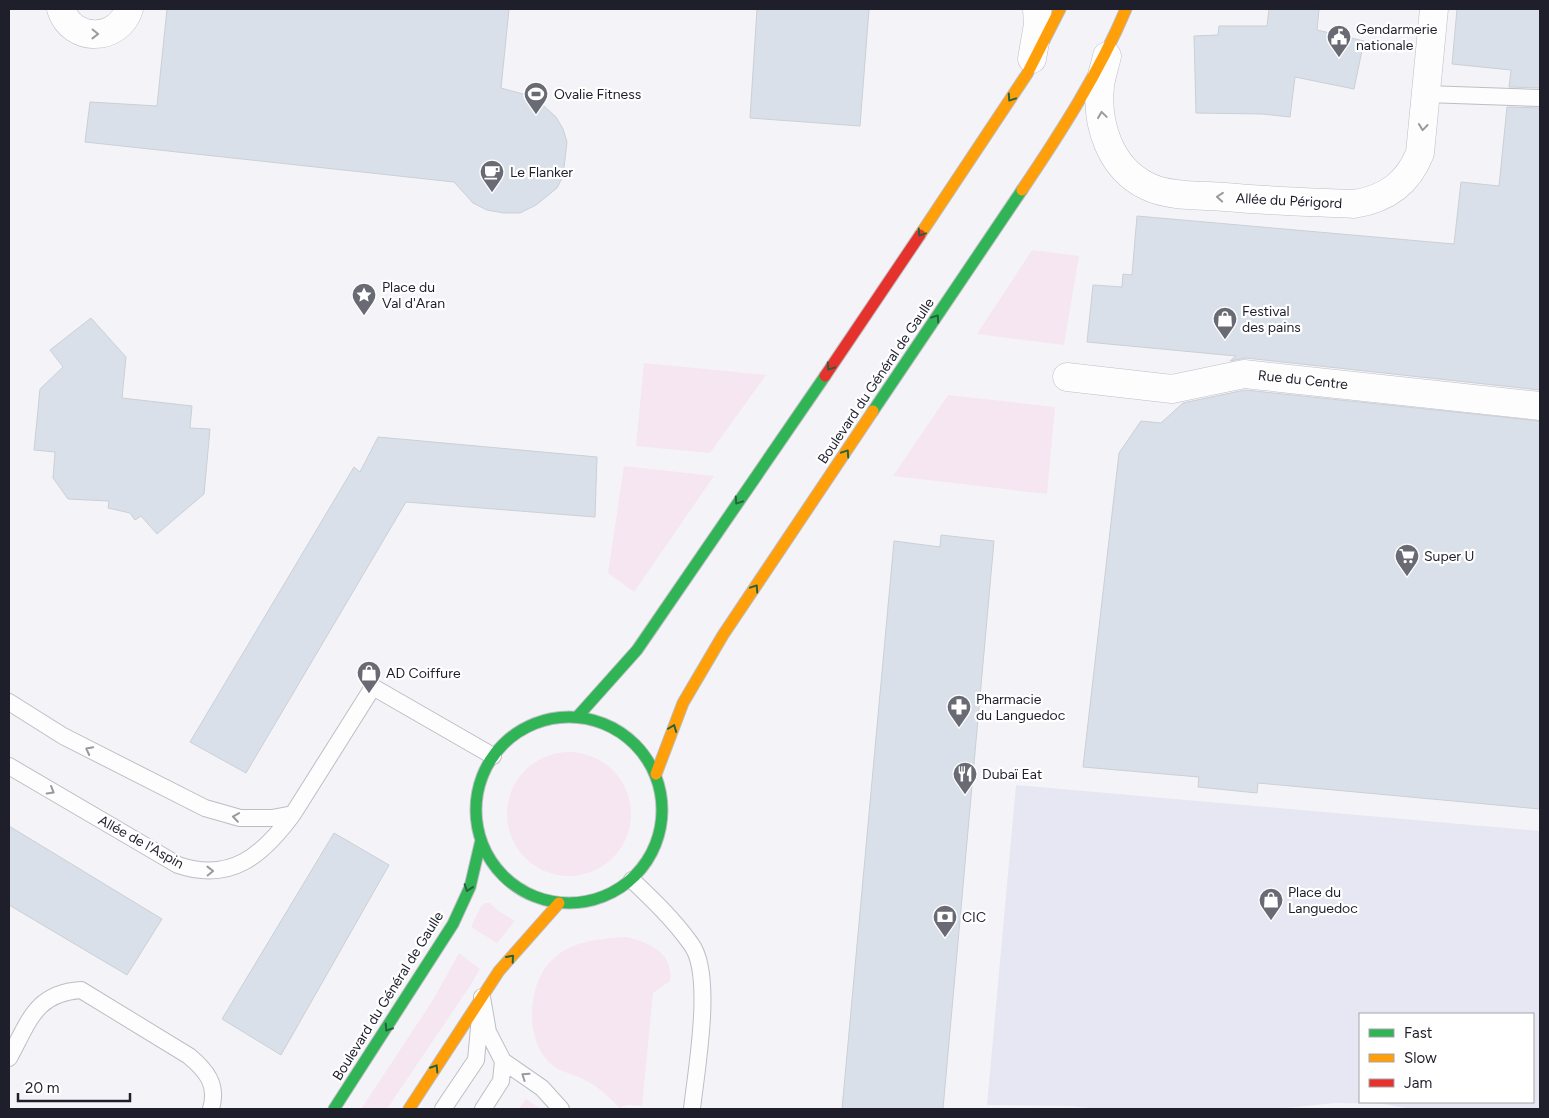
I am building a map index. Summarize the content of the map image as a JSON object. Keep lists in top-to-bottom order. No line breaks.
{"streets":{"street":["Allée du Périgord","Rue du Centre","Boulevard du Général de Gaulle"],"lane":["Allée de l'Aspin"]},"crossings":[["Allée du Périgord","Boulevard du Général de Gaulle"]],"places":{"public building":["Gendarmerie nationale"],"sports":["Ovalie Fitness"],"cafe":["Le Flanker"],"place":["Place du Val d'Aran"],"shop":["Festival des pains","AD Coiffure","Place du Languedoc"],"supermarket":["Super U"],"pharmacy":["Pharmacie du Languedoc"],"restaurant":["Dubaï Eat"],"bank":["CIC"]},"legend":["Fast","Slow","Jam"],"scale_bar":"20 m"}
